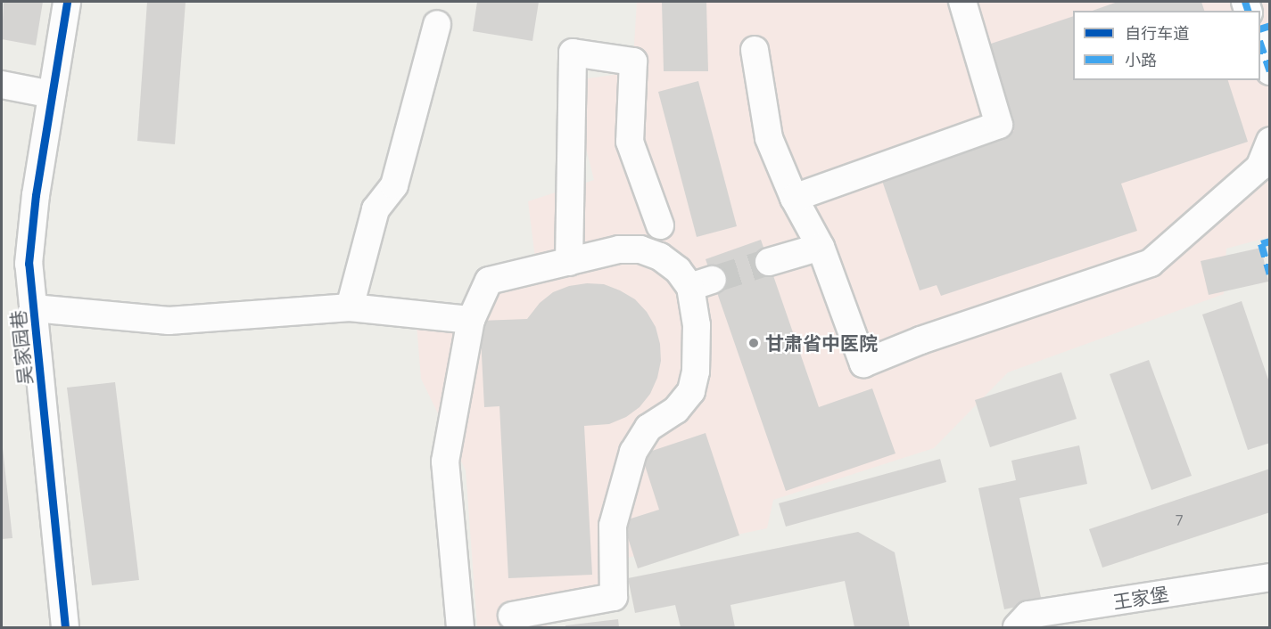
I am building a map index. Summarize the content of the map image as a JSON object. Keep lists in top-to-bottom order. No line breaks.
{"streets":{"street":["吴家园巷","王家堡"]},"places":["甘肃省中医院"],"house_numbers":["7"],"legend":["自行车道","小路"]}
